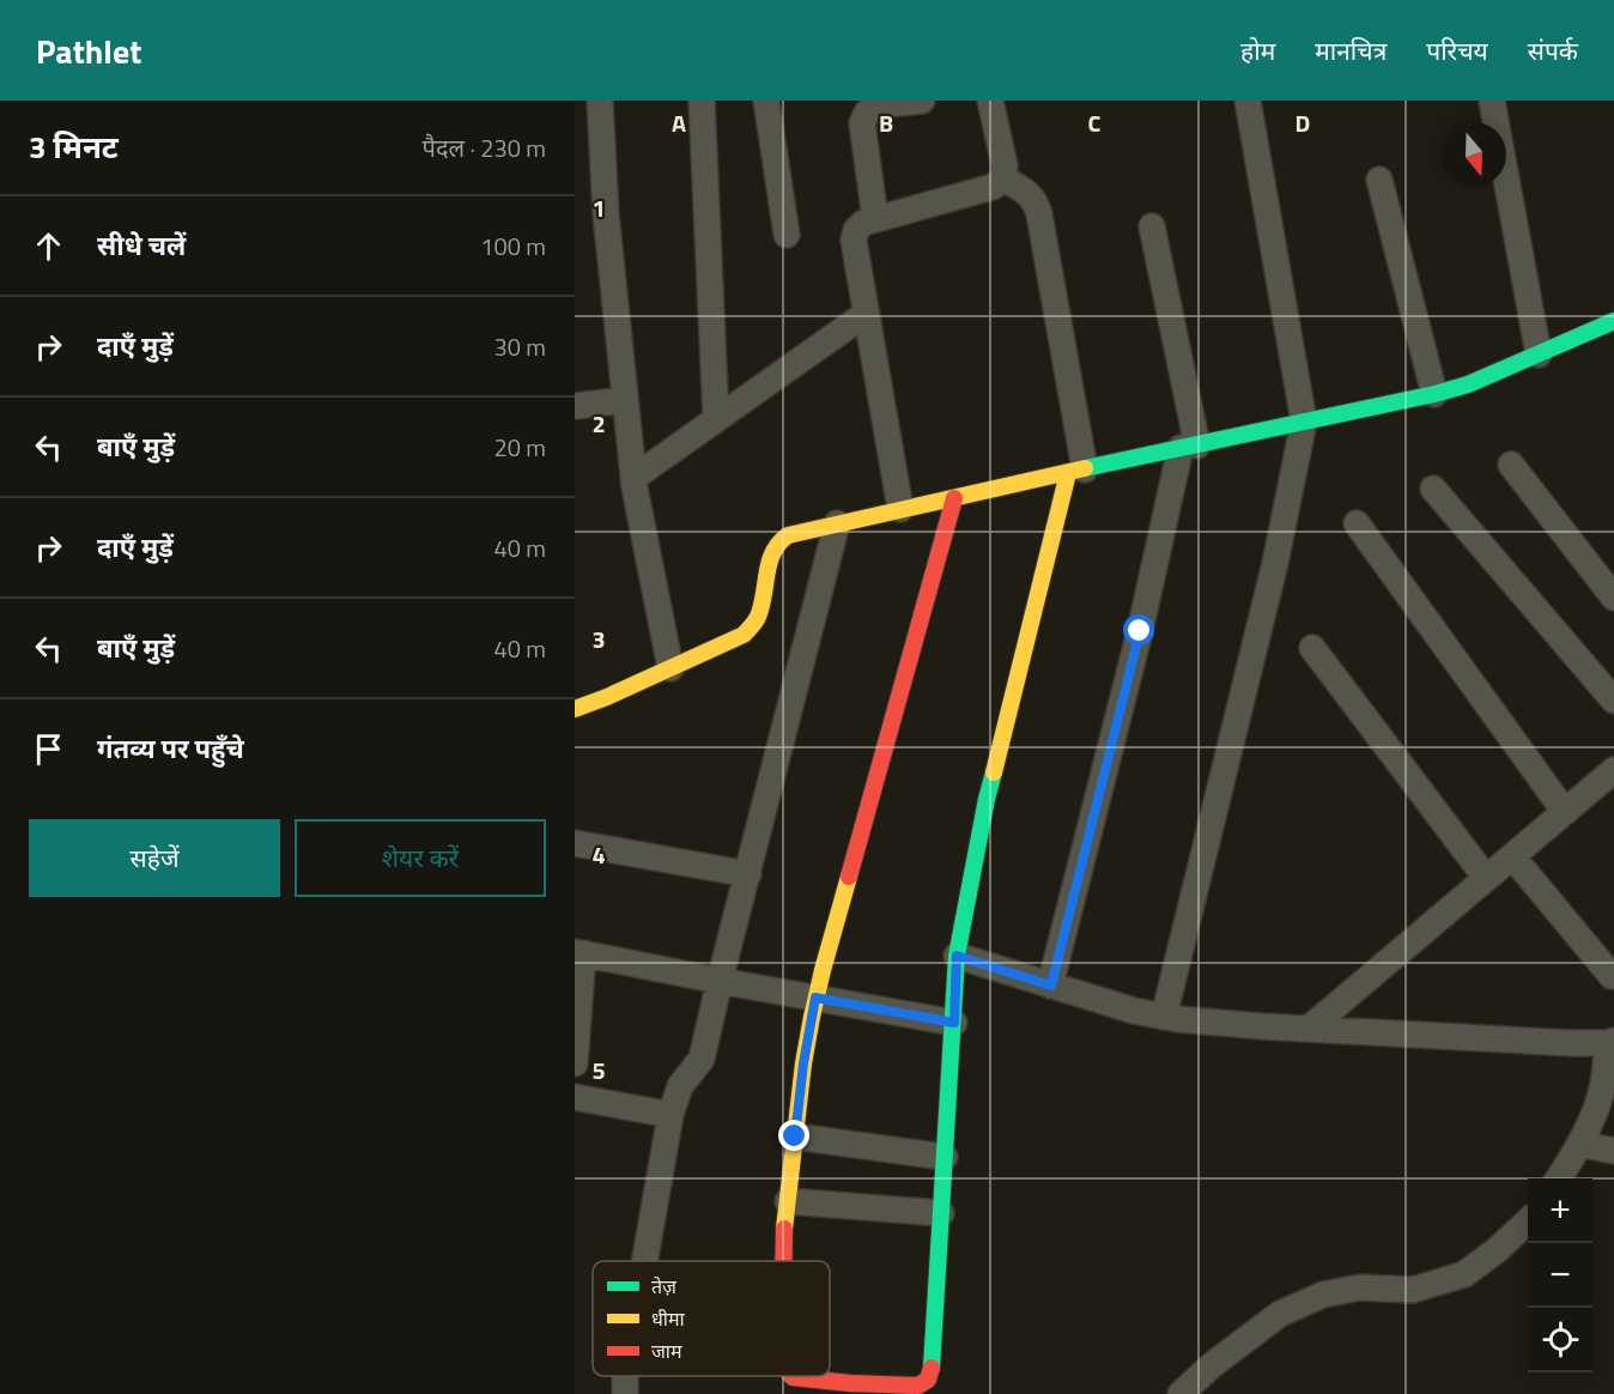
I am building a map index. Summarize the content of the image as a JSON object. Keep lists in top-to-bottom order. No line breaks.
{"legend":["तेज़","धीमा","जाम"],"north":"bottom","page":{"header":"Pathlet","nav":["होम","मानचित्र","परिचय","संपर्क"],"heading":["3 मिनट","पैदल · 230 m"],"list":[["सीधे चलें","100 m"],["दाएँ मुड़ें","30 m"],["बाएँ मुड़ें","20 m"],["दाएँ मुड़ें","40 m"],["बाएँ मुड़ें","40 m"],"गंतव्य पर पहुँचे"],"buttons":["सहेजें","शेयर करें"],"map_buttons":["+","−"]},"grid":{"columns":["A","B","C","D"],"rows":["1","2","3","4","5"]}}
